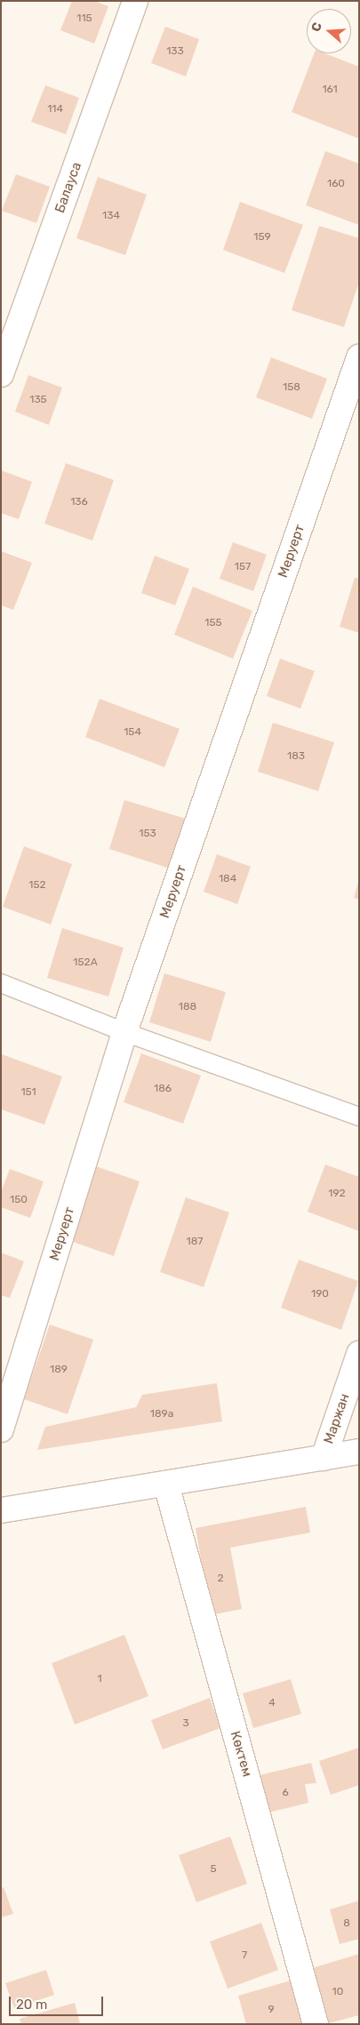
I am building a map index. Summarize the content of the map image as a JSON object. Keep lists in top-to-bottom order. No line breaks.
{"streets":{"street":["Балауса","Меруерт","Маржан","Көктем"]},"house_numbers":["115","133","161","114","160","134","159","158","135","136","157","155","154","183","153","184","152","152А","188","186","151","192","150","187","190","189","189а","2","1","4","3","6","5","8","7","10","9"],"scale_bar":"20 m","north":"left"}
